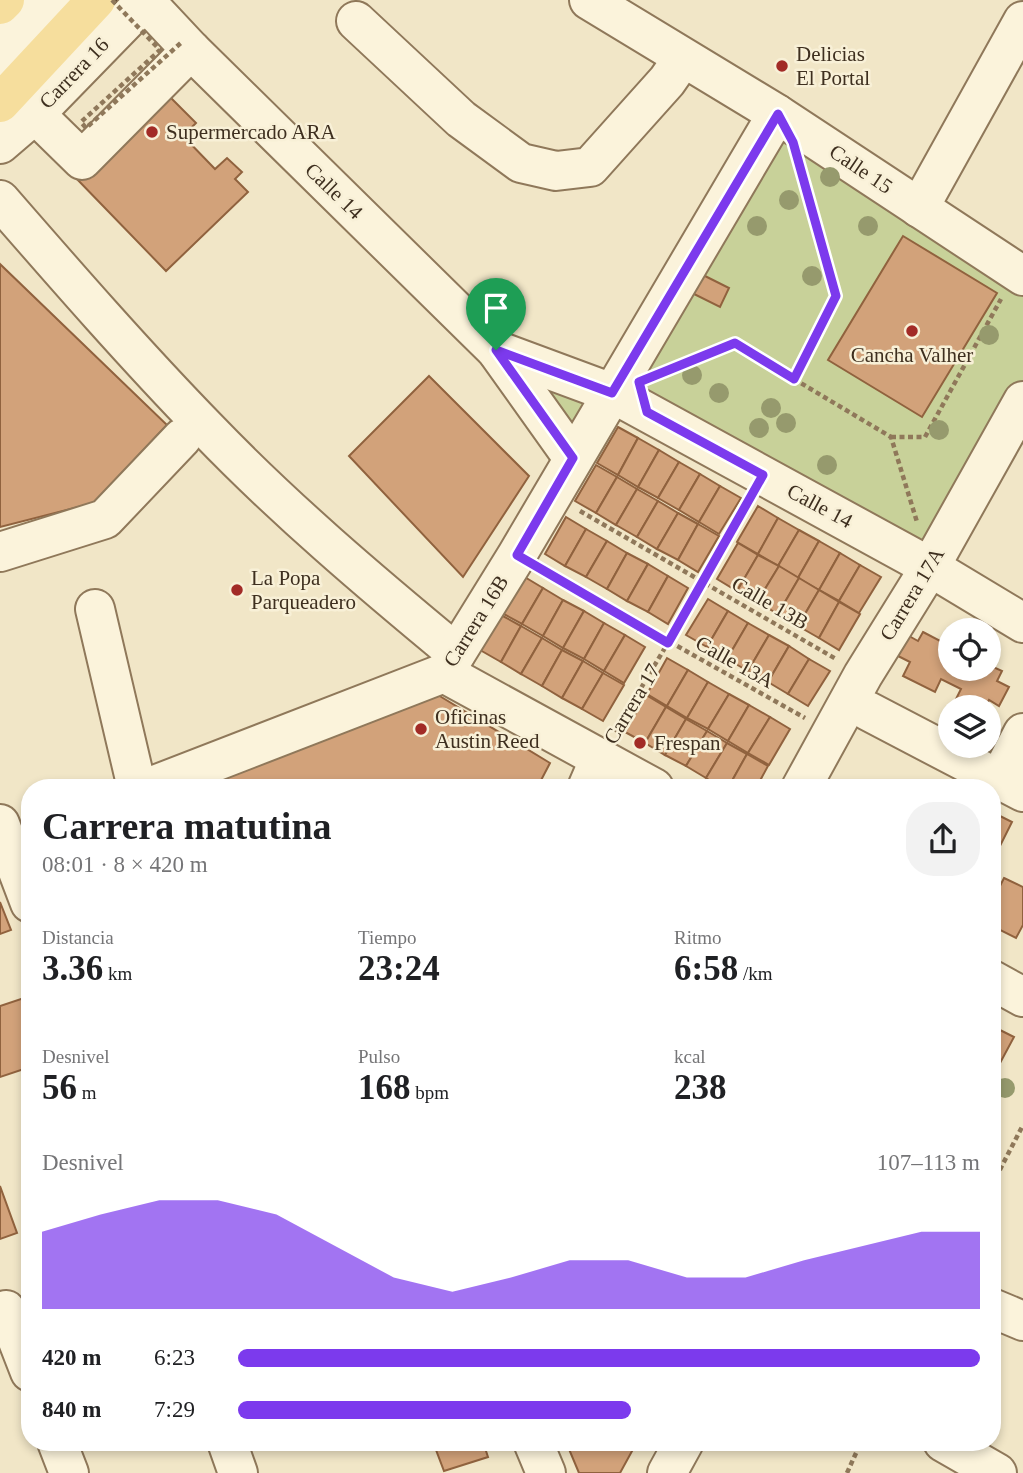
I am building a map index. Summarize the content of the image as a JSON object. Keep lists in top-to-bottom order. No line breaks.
{"streets":{"street":["Carrera 16","Calle 15","Calle 14","Carrera 17A","Carrera 16B"],"path":["Calle 13B","Calle 13A","Carrera 17"]},"crossings":[["Carrera 16","Calle 14"],["Calle 15","Carrera 16B"],["Calle 14","Carrera 17A"],["Calle 14","Carrera 16B"],["Calle 14","Carrera 17"],["Carrera 17A","Calle 13B"],["Carrera 17A","Calle 13A"],["Calle 13B","Carrera 16B"],["Calle 13B","Carrera 17"],["Carrera 16B","Calle 13A"],["Calle 13A","Carrera 17"]],"places":["Delicias El Portal","Supermercado ARA","Cancha Valher","La Popa Parqueadero","Oficinas Austin Reed","Frespan"],"page":{"heading":["Carrera matutina","08:01 · 8 × 420 m"],"stats":[["Distancia","3.36 km"],["Tiempo","23:24"],["Ritmo","6:58 /km"],["Desnivel","56 m"],["Pulso","168 bpm"],["kcal","238"]],"chart":["Desnivel","107–113 m"],"list":[{"name":"420 m","note":"6:23"},{"name":"840 m","note":"7:29"}]}}
